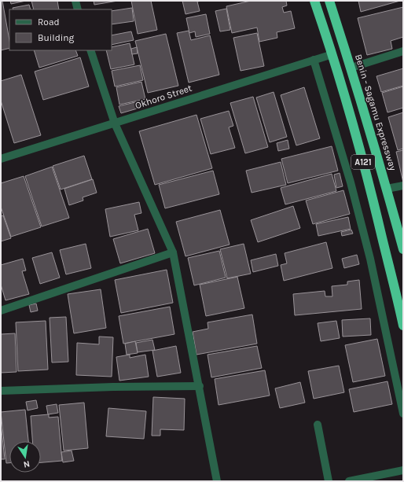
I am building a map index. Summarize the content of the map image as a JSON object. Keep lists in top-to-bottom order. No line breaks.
{"streets":{"highway":["Benin - Sagamu Expressway","A121"],"street":["Okhoro Street"]},"crossings":[["Okhoro Street","A121"]],"legend":["Road","Building"],"north":"bottom"}
